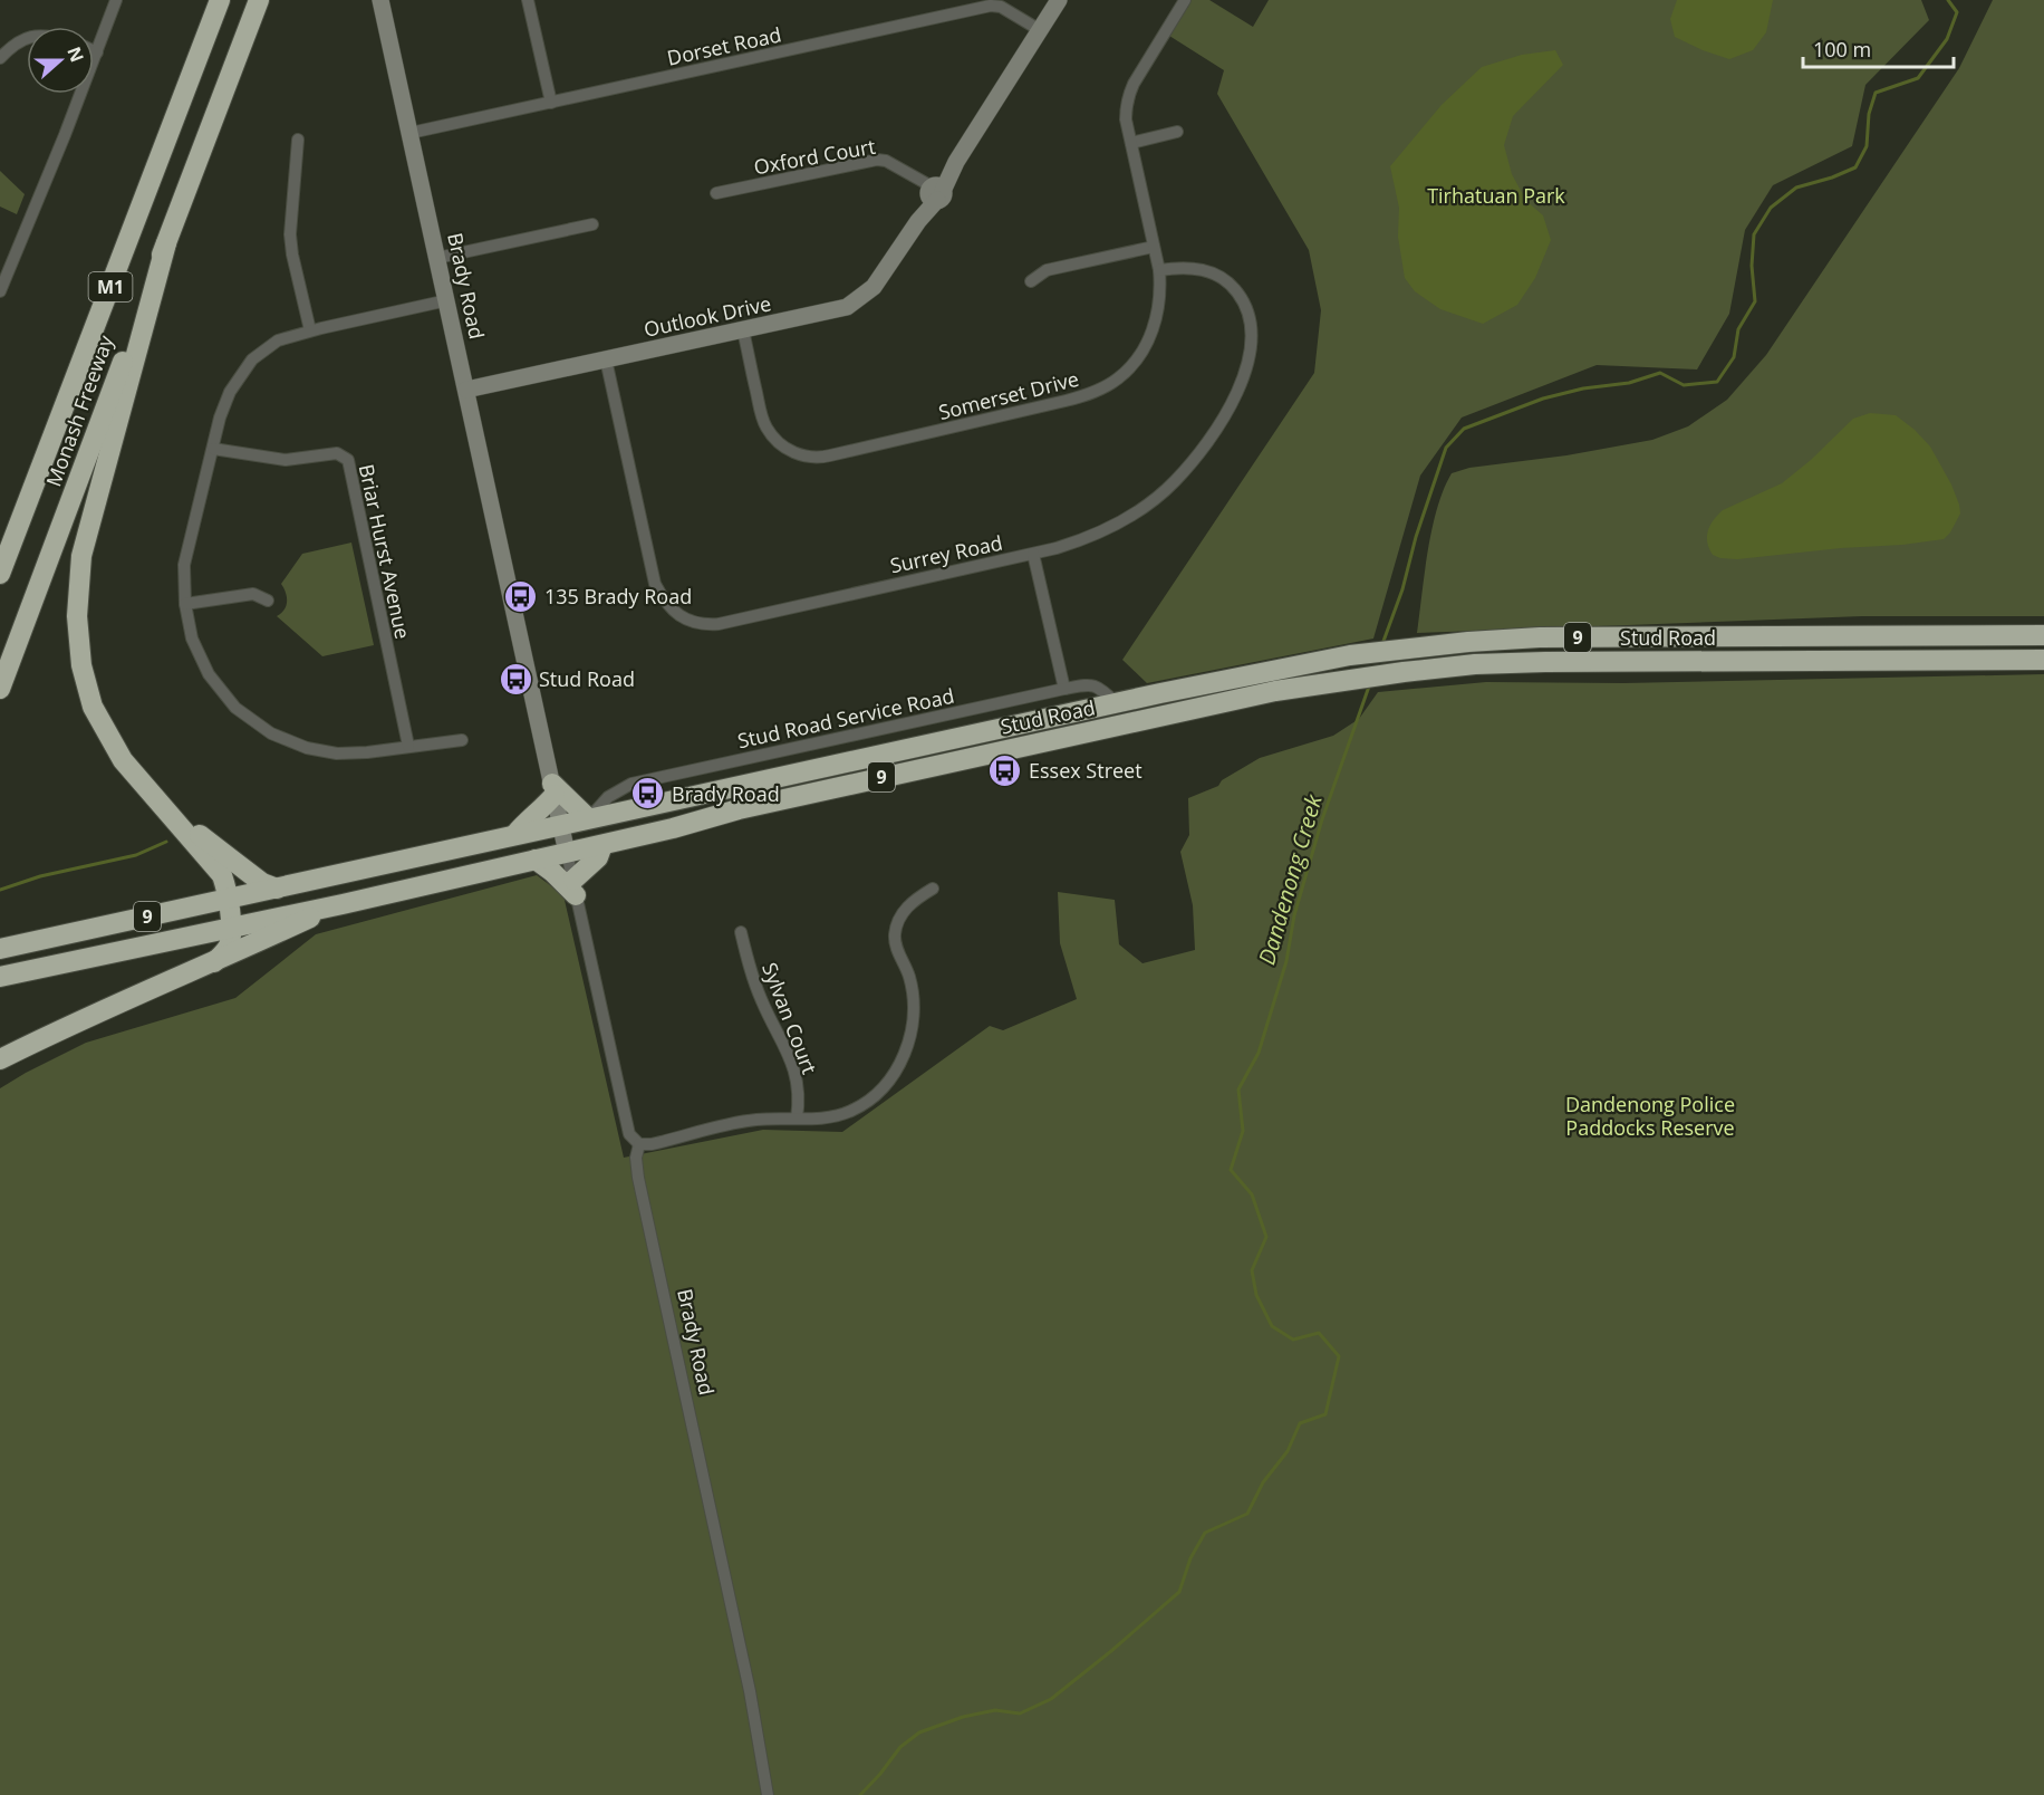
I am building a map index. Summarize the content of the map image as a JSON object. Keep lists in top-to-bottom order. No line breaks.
{"streets":{"highway":["M1","Monash Freeway","9","Stud Road"],"main road":["Brady Road","Outlook Drive"],"street":["Dorset Road","Oxford Court","Somerset Drive","Briar Hurst Avenue","Surrey Road","Stud Road Service Road","Sylvan Court"]},"crossings":[["Dorset Road","Brady Road"],["Dorset Road","Outlook Drive"],["Oxford Court","Outlook Drive"],["Brady Road","Outlook Drive"],["Brady Road","Stud Road"],["Outlook Drive","Somerset Drive"],["Outlook Drive","Surrey Road"],["Somerset Drive","Surrey Road"],["Stud Road","Stud Road Service Road"]],"water":["Dandenong Creek"],"parks":["Tirhatuan Park","Dandenong Police Paddocks Reserve"],"places":{"bus stop":["135 Brady Road","Stud Road","Essex Street","Brady Road"]},"scale_bar":"100 m","north":"right"}
